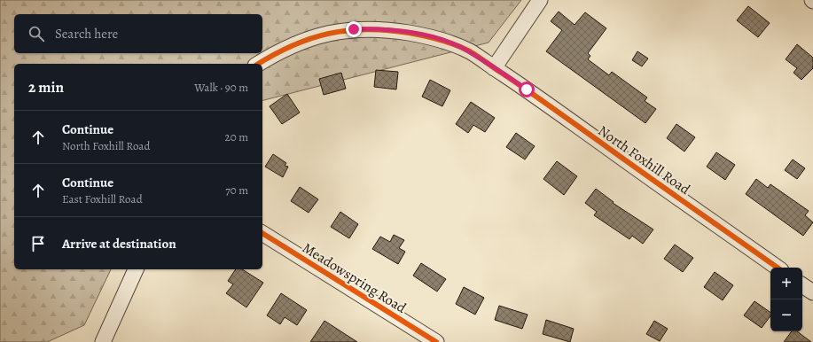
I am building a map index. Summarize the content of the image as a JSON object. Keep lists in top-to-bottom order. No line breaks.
{"streets":{"street":["North Foxhill Road","Meadowspring Road"]},"page":{"search":"Search here","heading":["2 min","Walk · 90 m"],"list":[["Continue","North Foxhill Road","20 m"],["Continue","East Foxhill Road","70 m"],"Arrive at destination"],"map_buttons":["+","−"]}}
